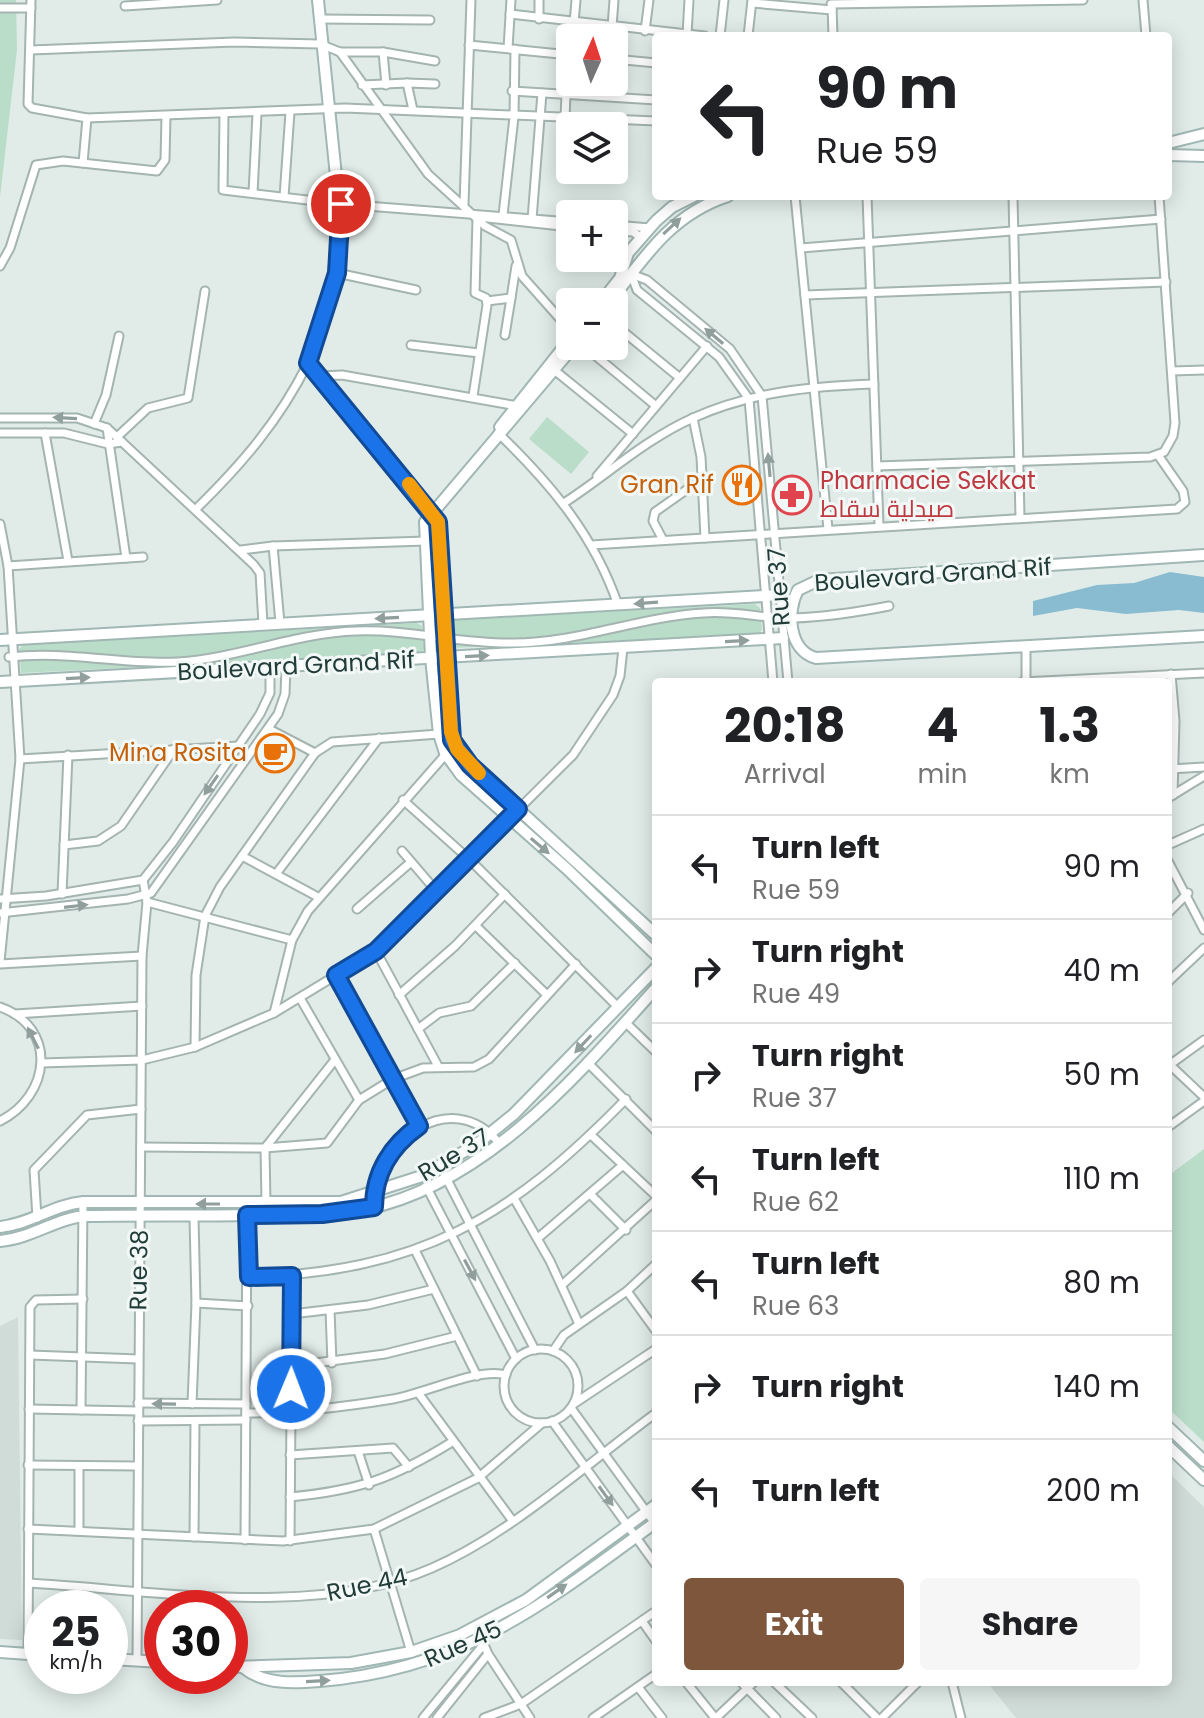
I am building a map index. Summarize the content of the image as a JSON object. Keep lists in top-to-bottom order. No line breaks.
{"streets":{"street":["Boulevard Grand Rif","Rue 37","Rue 38","Rue 44","Rue 45"]},"crossings":[["Boulevard Grand Rif","Rue 37"],["Rue 37","Rue 38"],["Rue 38","Rue 44"]],"places":{"restaurant":["Gran Rif"],"pharmacy":["Pharmacie Sekkat صيدلية سقاط"],"cafe":["Mina Rosita"]},"north":"top","page":{"map_buttons":["+","−"],"turn":["90 m","Rue 59"],"eta":["20:18","Arrival","4","min","1.3","km"],"list":[{"name":"Turn left","note":"Rue 59","value":"90 m"},{"name":"Turn right","note":"Rue 49","value":"40 m"},{"name":"Turn right","note":"Rue 37","value":"50 m"},{"name":"Turn left","note":"Rue 62","value":"110 m"},{"name":"Turn left","note":"Rue 63","value":"80 m"},{"name":"Turn right","value":"140 m"},{"name":"Turn left","value":"200 m"}],"buttons":["Exit","Share"],"speed":"25 km/h","limit":"30"}}
